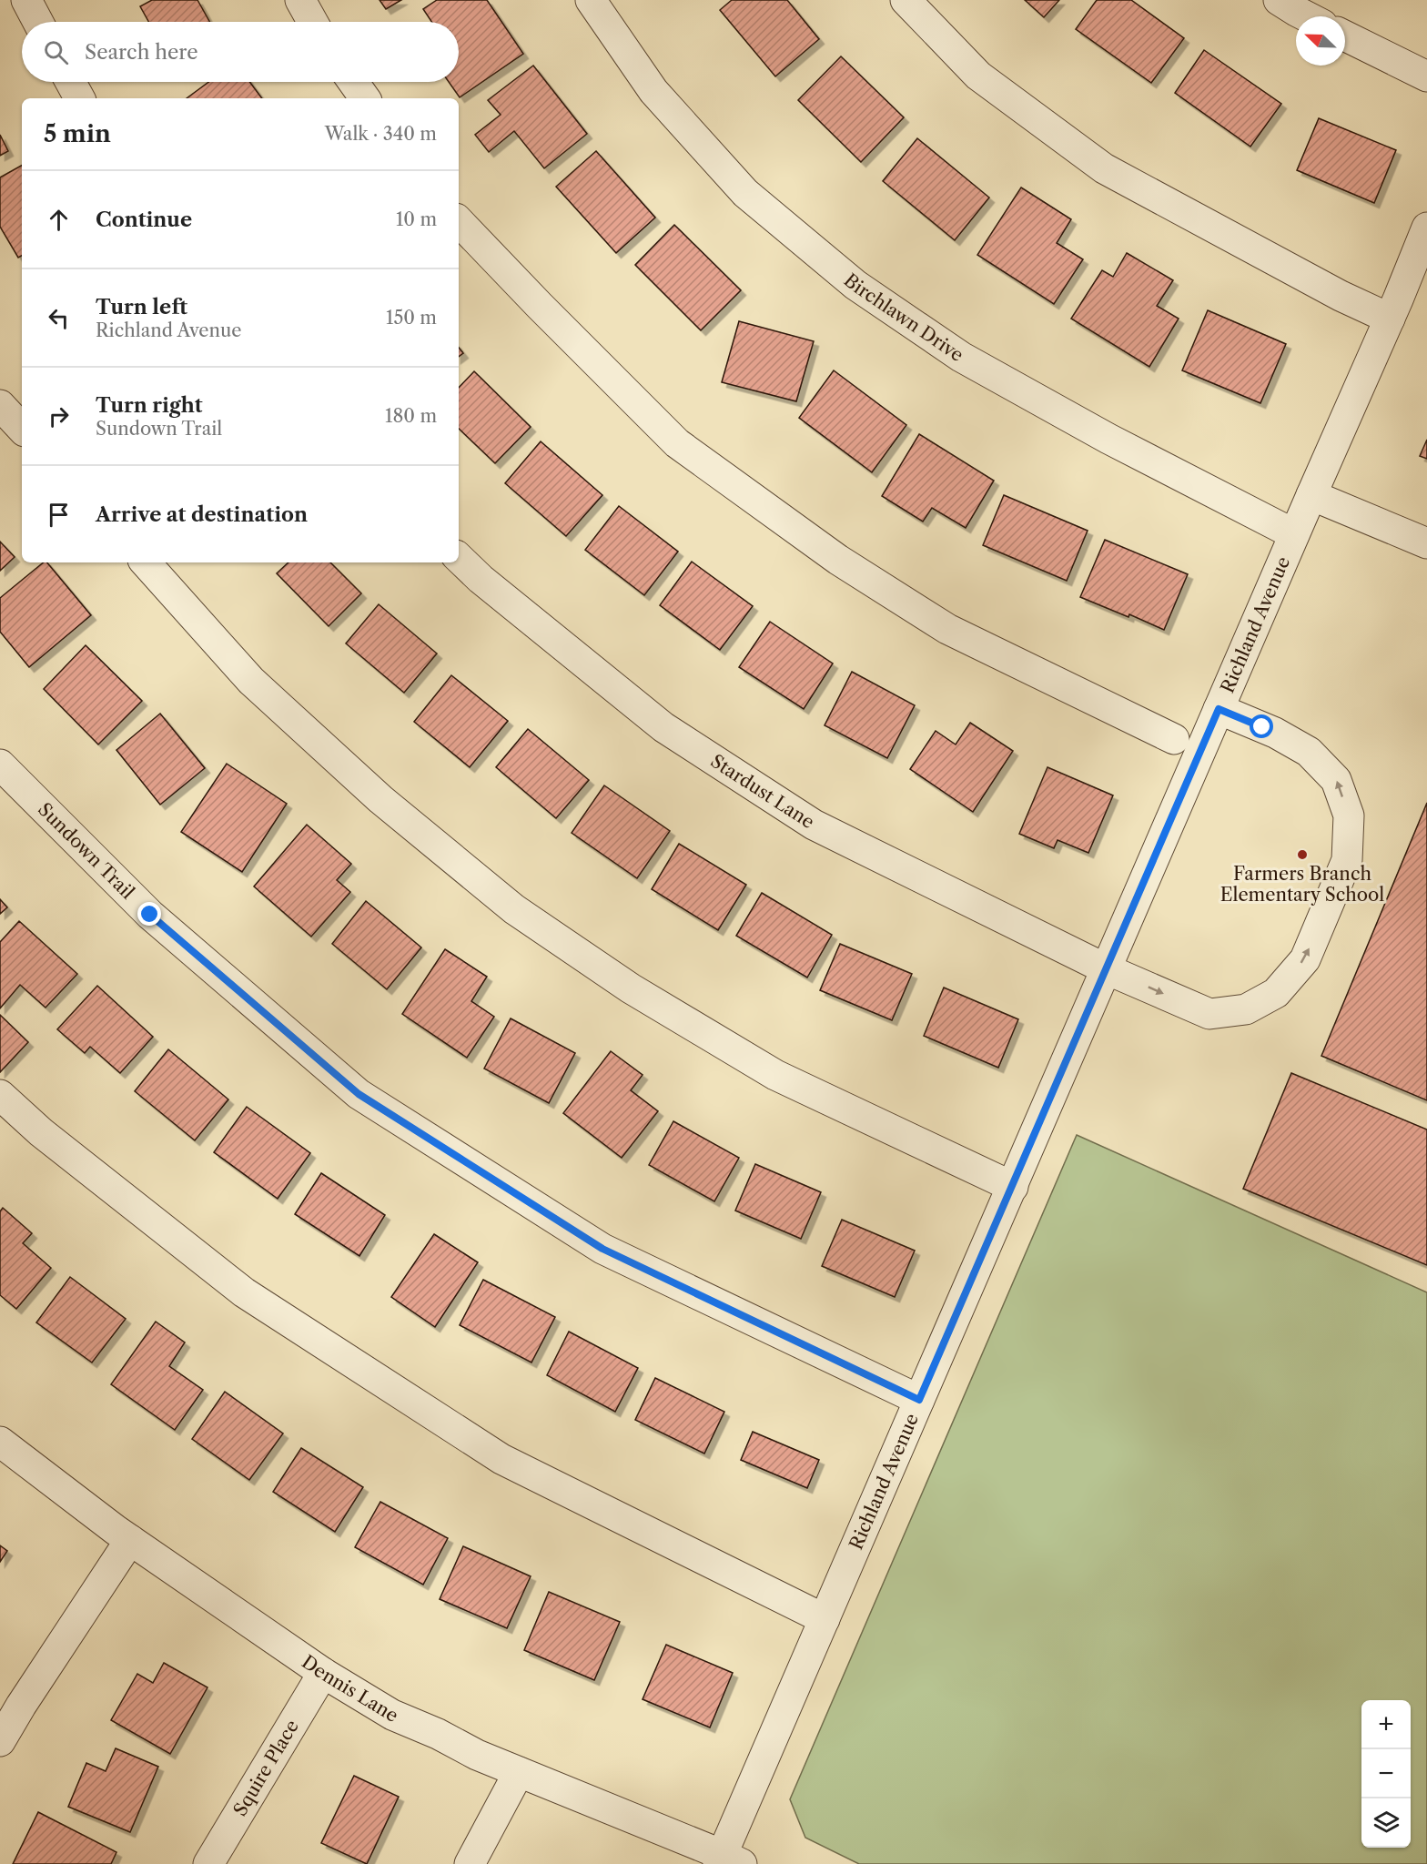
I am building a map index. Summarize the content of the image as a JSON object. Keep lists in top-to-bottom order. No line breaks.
{"streets":{"street":["Birchlawn Drive","Richland Avenue","Stardust Lane","Sundown Trail","Dennis Lane","Squire Place"]},"crossings":[["Birchlawn Drive","Richland Avenue"],["Richland Avenue","Stardust Lane"],["Richland Avenue","Sundown Trail"],["Richland Avenue","Dennis Lane"],["Dennis Lane","Squire Place"]],"places":["Farmers Branch Elementary School"],"north":"top left","page":{"search":"Search here","heading":["5 min","Walk · 340 m"],"list":[["Continue","10 m"],["Turn left","Richland Avenue","150 m"],["Turn right","Sundown Trail","180 m"],"Arrive at destination"],"map_buttons":["+","−"]}}
